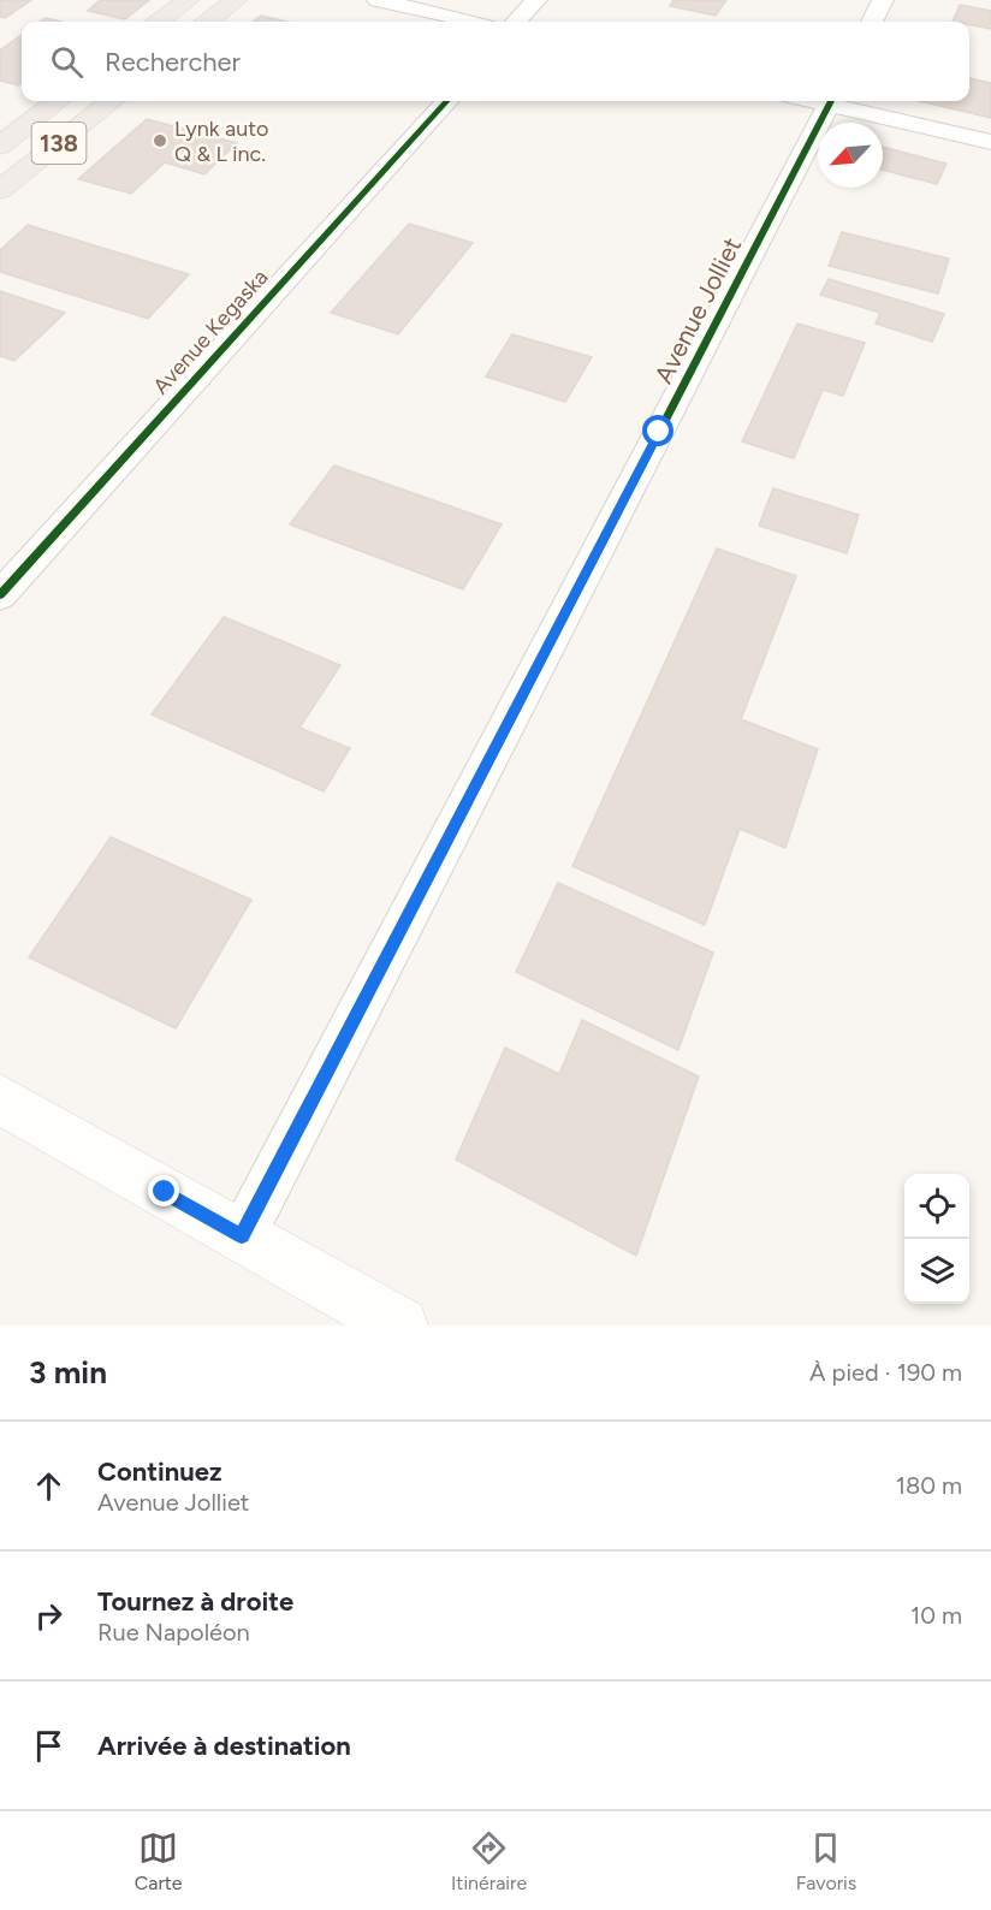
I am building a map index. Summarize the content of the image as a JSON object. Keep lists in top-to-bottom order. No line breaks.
{"streets":{"highway":["138"],"street":["Avenue Jolliet","Avenue Kegaska"]},"places":["Lynk auto Q & L inc."],"north":"bottom left","page":{"search":"Rechercher","heading":["3 min","À pied · 190 m"],"list":[["Continuez","Avenue Jolliet","180 m"],["Tournez à droite","Rue Napoléon","10 m"],"Arrivée à destination"],"nav":["Carte","Itinéraire","Favoris"]}}
